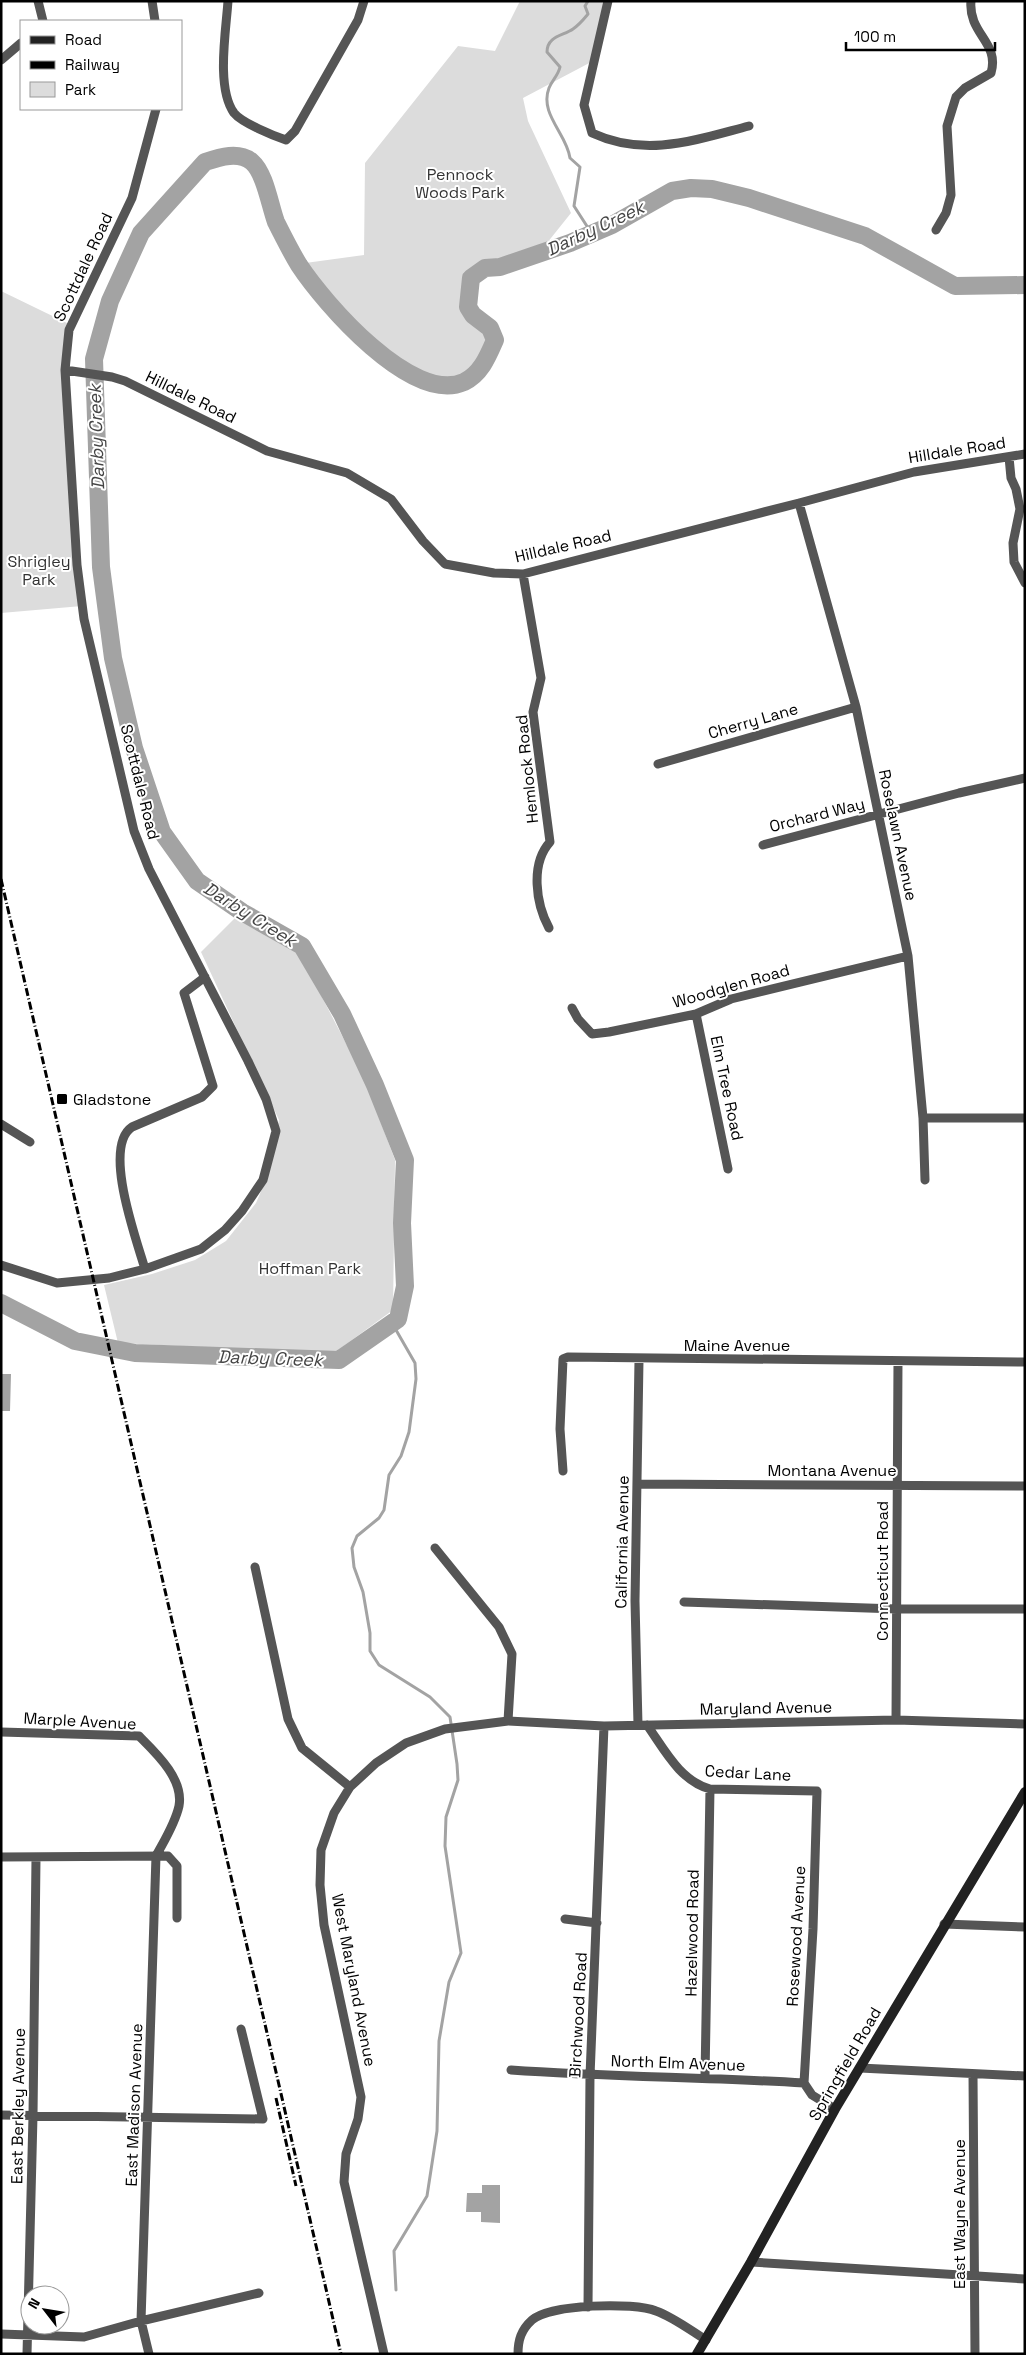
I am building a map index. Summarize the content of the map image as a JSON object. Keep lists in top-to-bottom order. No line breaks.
{"streets":{"main road":["Springfield Road"],"street":["Scottdale Road","Hilldale Road","Cherry Lane","Hemlock Road","Orchard Way","Roselawn Avenue","Woodglen Road","Elm Tree Road","Maine Avenue","Montana Avenue","California Avenue","Connecticut Road","Maryland Avenue","Marple Avenue","Cedar Lane","Hazelwood Road","Rosewood Avenue","West Maryland Avenue","Birchwood Road","North Elm Avenue","East Madison Avenue","East Berkley Avenue","East Wayne Avenue"]},"crossings":[["Scottdale Road","Hilldale Road"],["Hilldale Road","Hemlock Road"],["Hilldale Road","Roselawn Avenue"],["Cherry Lane","Roselawn Avenue"],["Orchard Way","Roselawn Avenue"],["Roselawn Avenue","Woodglen Road"],["Woodglen Road","Elm Tree Road"],["Maine Avenue","California Avenue"],["Maine Avenue","Connecticut Road"],["Montana Avenue","California Avenue"],["Montana Avenue","Connecticut Road"],["California Avenue","Maryland Avenue"],["California Avenue","Cedar Lane"],["Connecticut Road","Maryland Avenue"],["Maryland Avenue","Cedar Lane"],["Maryland Avenue","West Maryland Avenue"],["Maryland Avenue","Birchwood Road"],["Marple Avenue","East Madison Avenue"],["Cedar Lane","Hazelwood Road"],["Cedar Lane","Rosewood Avenue"],["Hazelwood Road","North Elm Avenue"],["Rosewood Avenue","North Elm Avenue"],["Birchwood Road","North Elm Avenue"]],"water":["Darby Creek"],"parks":["Pennock Woods Park","Shrigley Park","Hoffman Park"],"places":{"transit":["Gladstone"]},"legend":["Road","Railway","Park"],"scale_bar":"100 m","north":"top left"}
